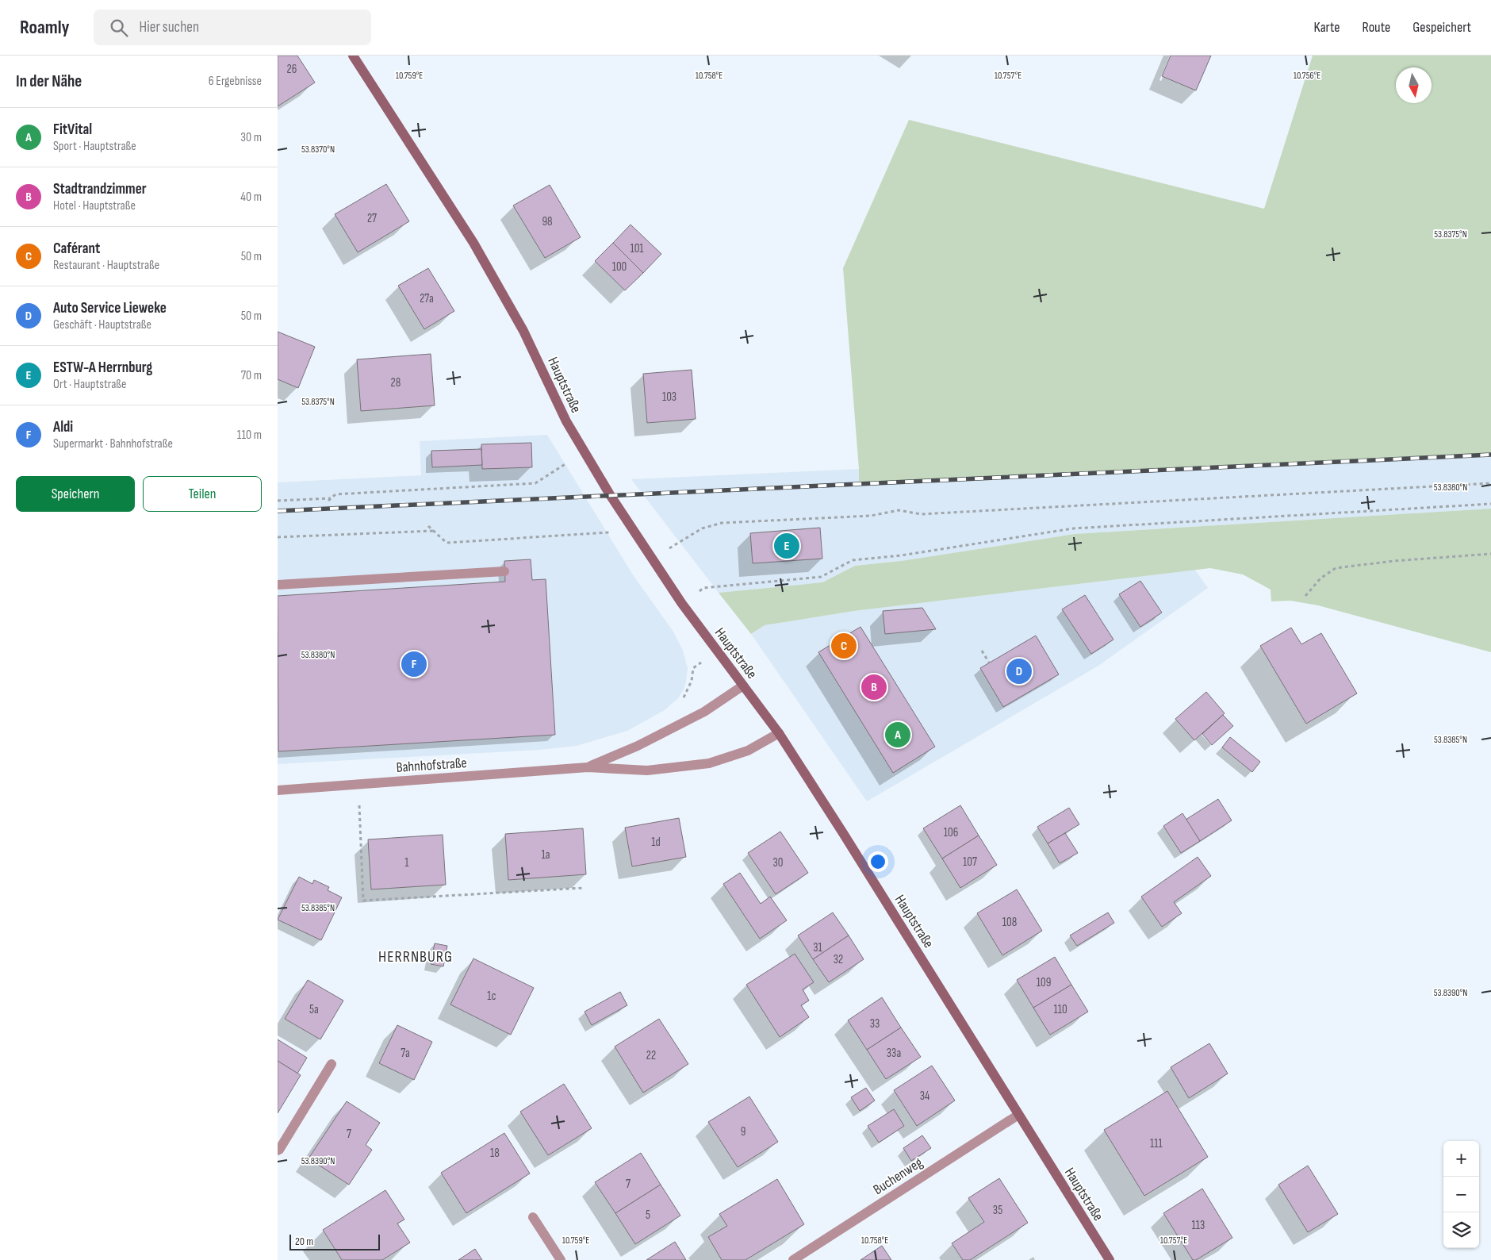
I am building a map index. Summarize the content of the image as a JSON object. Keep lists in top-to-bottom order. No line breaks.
{"streets":{"main road":["Hauptstraße"],"street":["Bahnhofstraße","Buchenweg"]},"crossings":[["Hauptstraße","Bahnhofstraße"],["Hauptstraße","Buchenweg"]],"districts":["HERRNBURG"],"house_numbers":["26","27","98","101","100","27a","28","103","106","1d","1a","107","1","30","108","31","32","109","1c","5a","110","33","7a","33a","22","34","9","7","111","18","7","35","5","113"],"scale_bar":"20 m","north":"bottom","page":{"header":"Roamly","search":"Hier suchen","nav":["Karte","Route","Gespeichert"],"heading":["In der Nähe","6 Ergebnisse"],"list":[{"mark":"A","name":"FitVital","note":"Sport · Hauptstraße","value":"30 m"},{"mark":"B","name":"Stadtrandzimmer","note":"Hotel · Hauptstraße","value":"40 m"},{"mark":"C","name":"Caférant","note":"Restaurant · Hauptstraße","value":"50 m"},{"mark":"D","name":"Auto Service Lieweke","note":"Geschäft · Hauptstraße","value":"50 m"},{"mark":"E","name":"ESTW-A Herrnburg","note":"Ort · Hauptstraße","value":"70 m"},{"mark":"F","name":"Aldi","note":"Supermarkt · Bahnhofstraße","value":"110 m"}],"buttons":["Speichern","Teilen"],"pins":["E","C","F","D","B","A"],"map_buttons":["+","−"],"scale":"20 m"},"coordinates":["10.759°E","10.758°E","10.757°E","10.756°E","53.8370°N","53.8375°N","53.8380°N","53.8385°N","53.8390°N"]}
